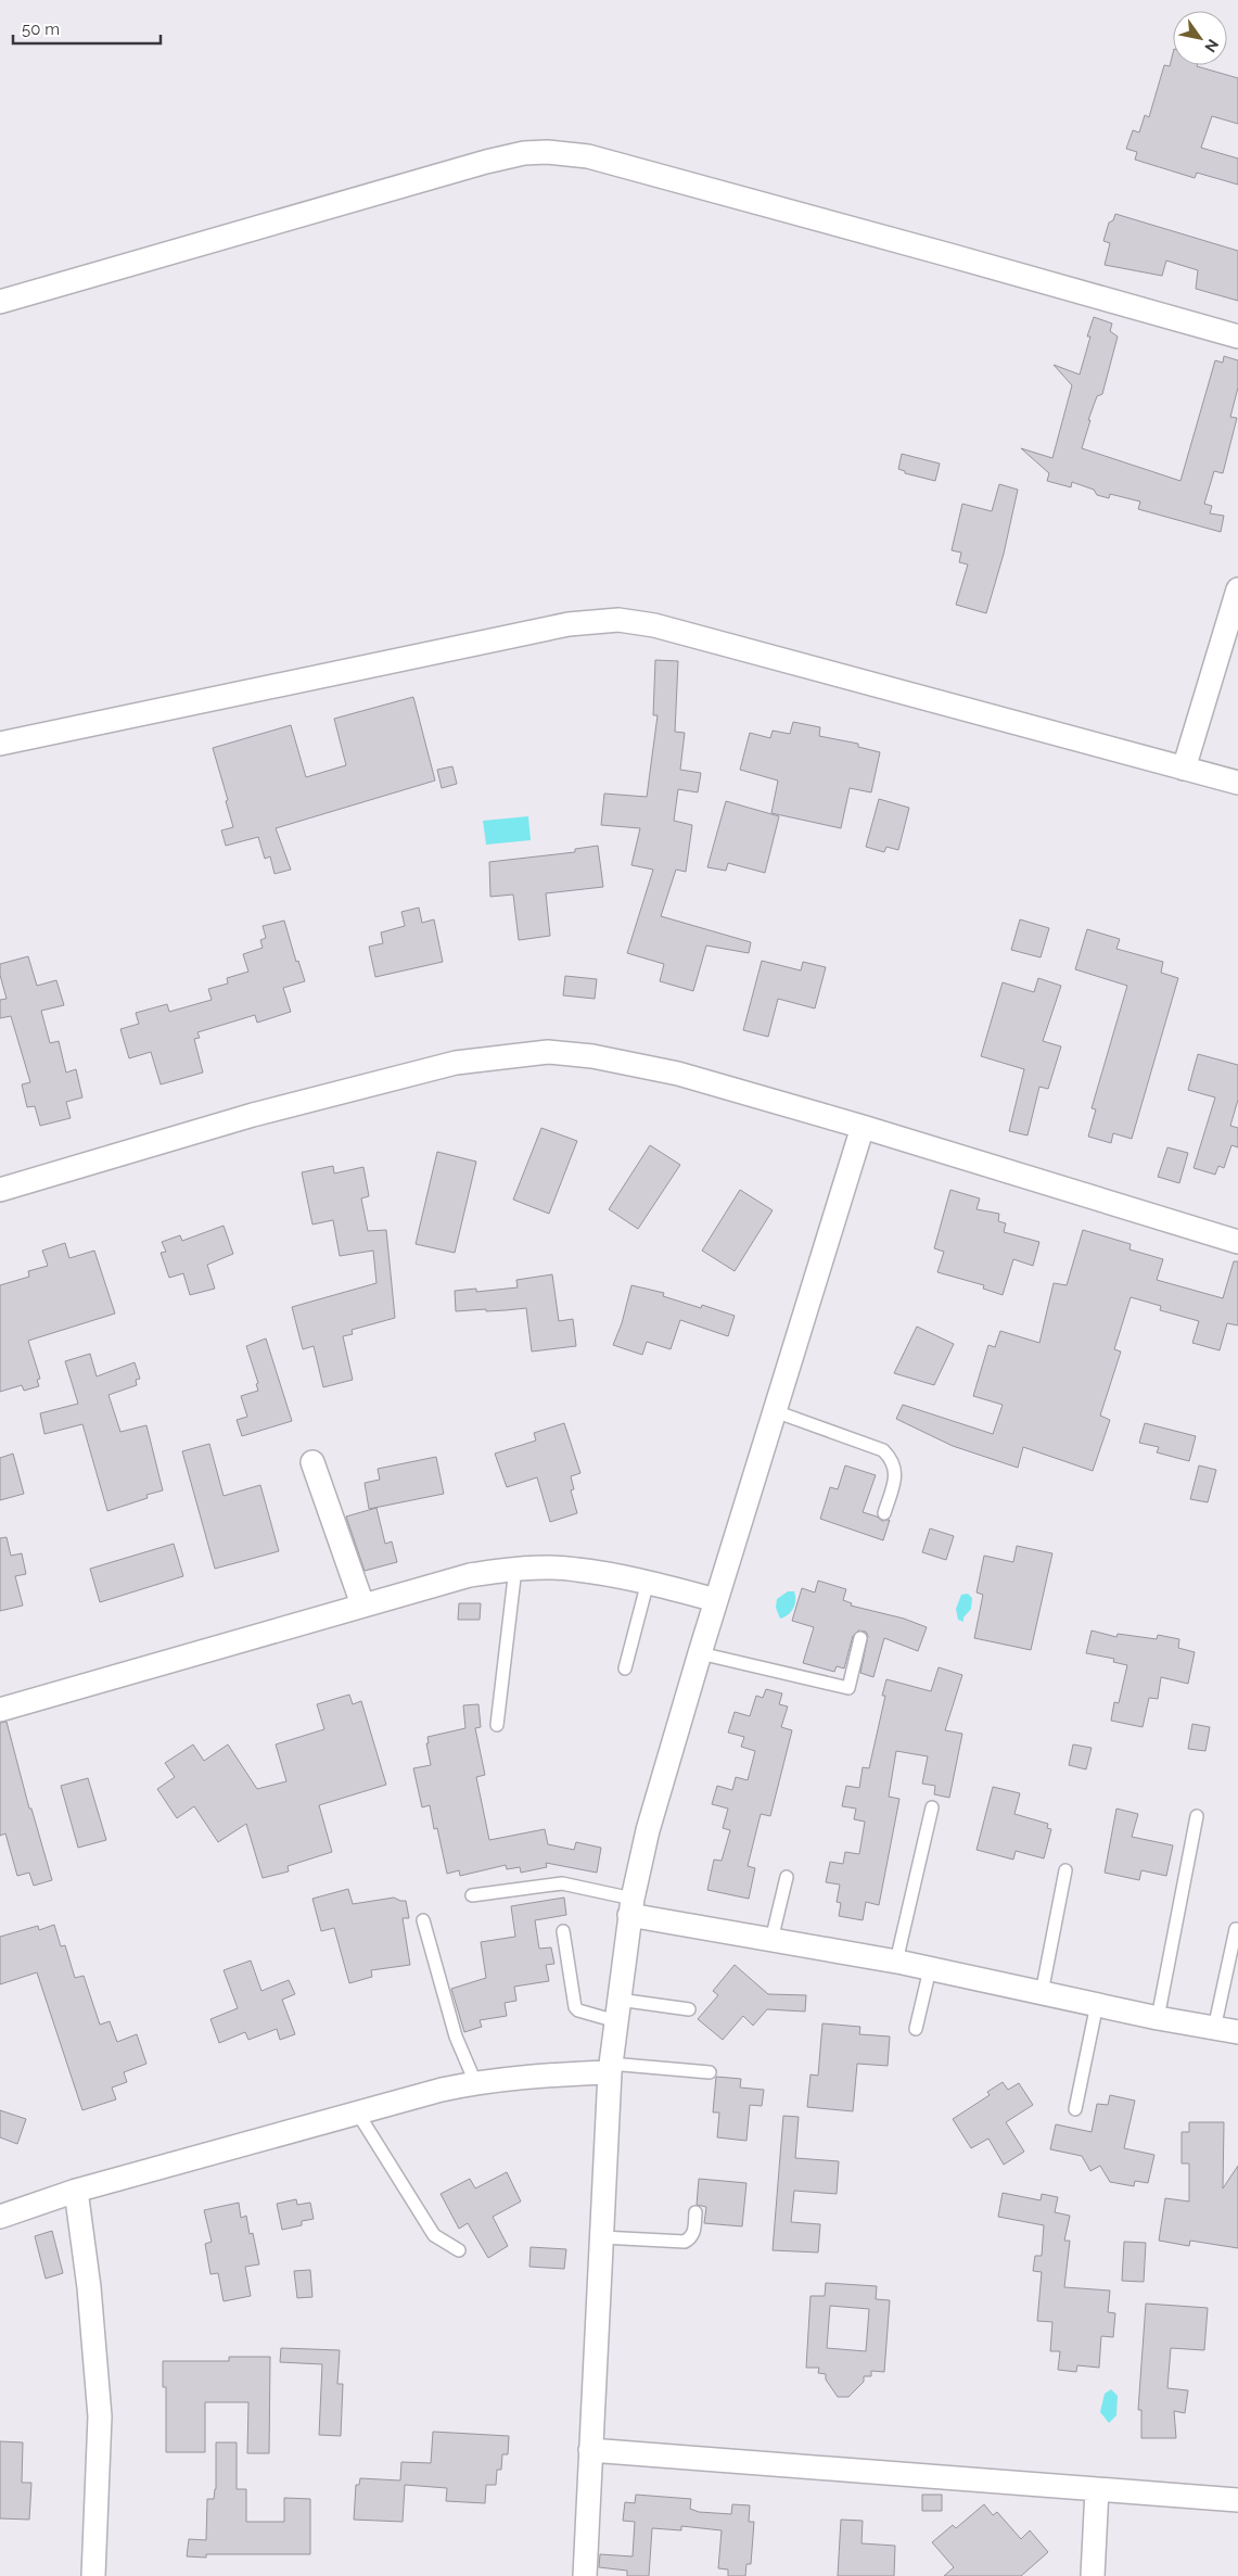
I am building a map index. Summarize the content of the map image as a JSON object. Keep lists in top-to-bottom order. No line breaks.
{"scale_bar":"50 m","north":"bottom right"}
